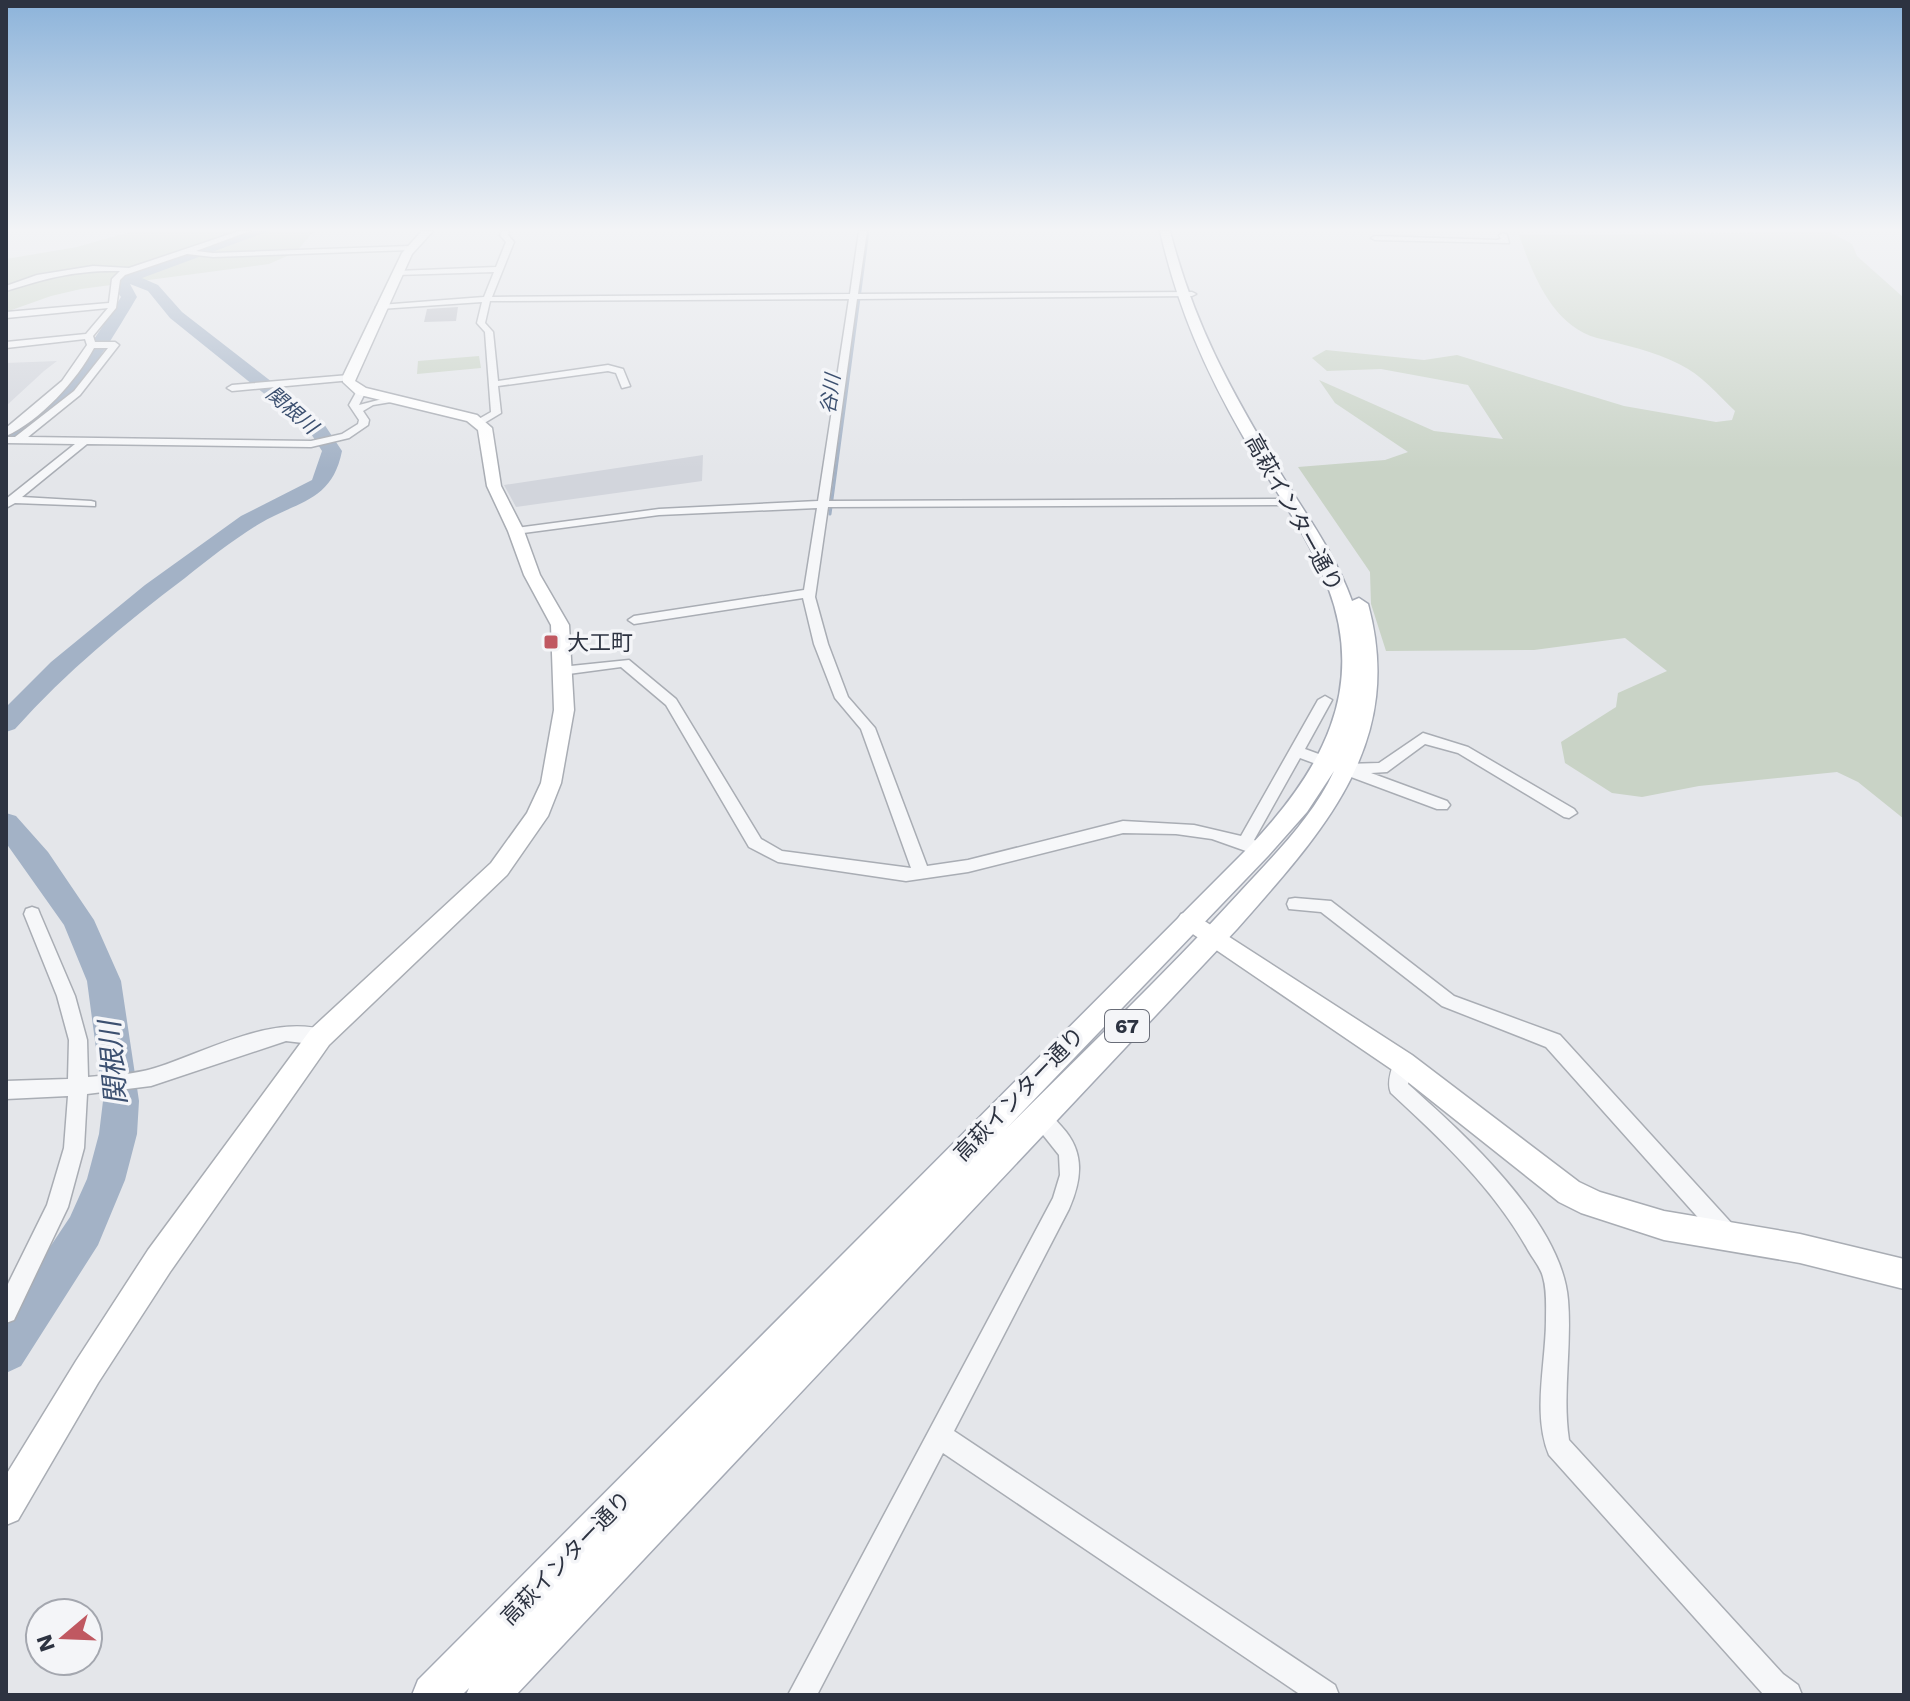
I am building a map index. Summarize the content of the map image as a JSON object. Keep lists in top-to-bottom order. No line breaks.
{"streets":{"main road":["高萩インター通り","67"]},"water":["谷川","関根川"],"places":{"transit":["大工町"]},"north":"left"}
